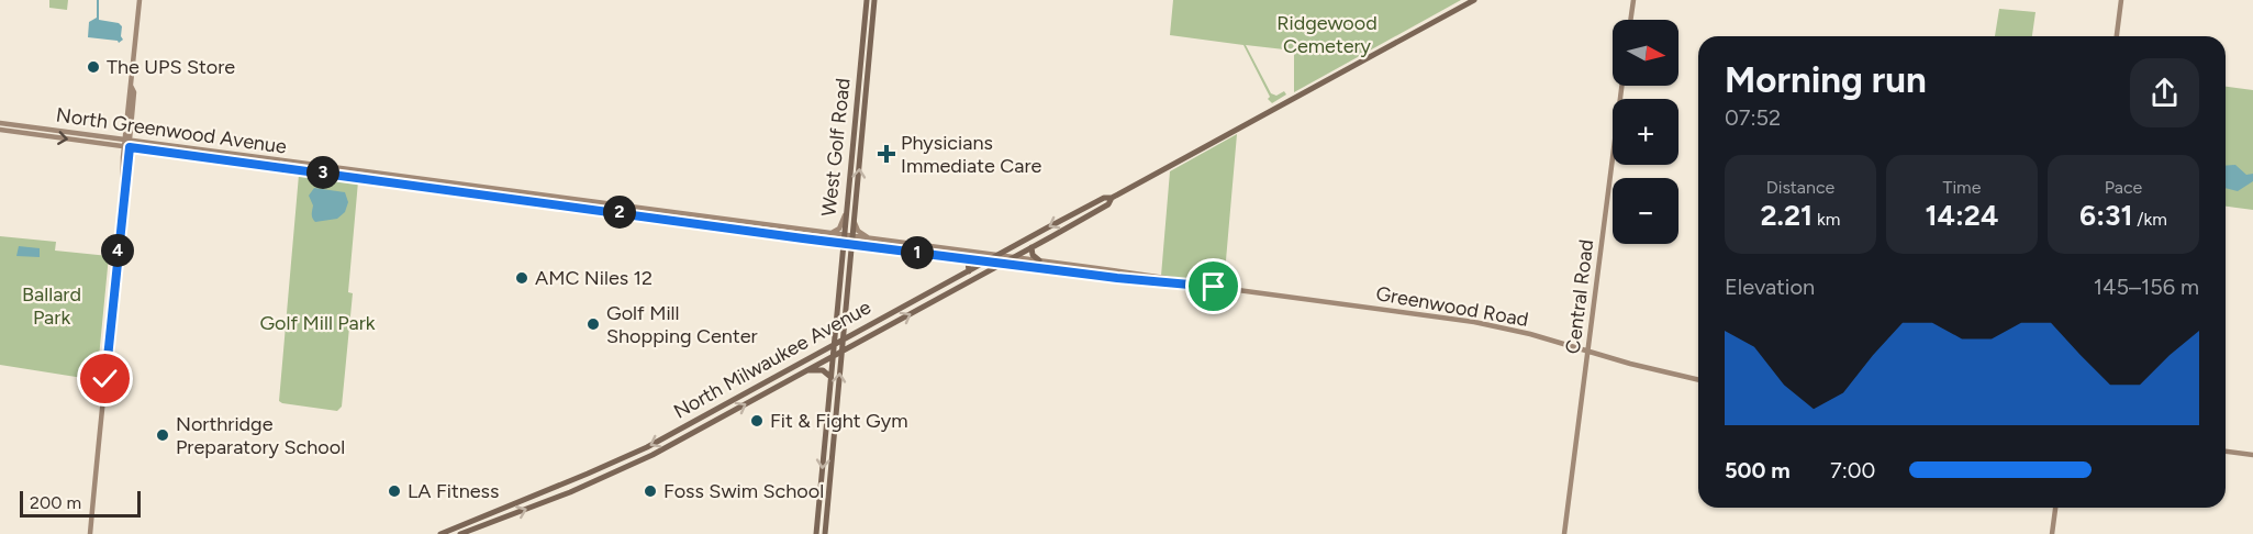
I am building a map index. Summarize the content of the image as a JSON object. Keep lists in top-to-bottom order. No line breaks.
{"streets":{"main road":["North Greenwood Avenue","West Golf Road","Central Road","Greenwood Road","North Milwaukee Avenue"]},"crossings":[["North Greenwood Avenue","West Golf Road"],["North Greenwood Avenue","Greenwood Road"],["North Greenwood Avenue","North Milwaukee Avenue"],["West Golf Road","North Milwaukee Avenue"],["Central Road","Greenwood Road"]],"parks":["Ridgewood Cemetery","Ballard Park","Golf Mill Park"],"places":{"other":["The UPS Store","AMC Niles 12","Golf Mill Shopping Center","Fit & Fight Gym","Northridge Preparatory School","LA Fitness","Foss Swim School"],"health":["Physicians Immediate Care"]},"scale_bar":"200 m","north":"right","page":{"map_buttons":["+","−"],"heading":["Morning run","07:52"],"stats":[["Distance","2.21 km"],["Time","14:24"],["Pace","6:31 /km"]],"pins":["3","2","4","1"],"chart":["Elevation","145–156 m"],"list":[{"name":"500 m","note":"7:00"}],"scale":"200 m"}}
